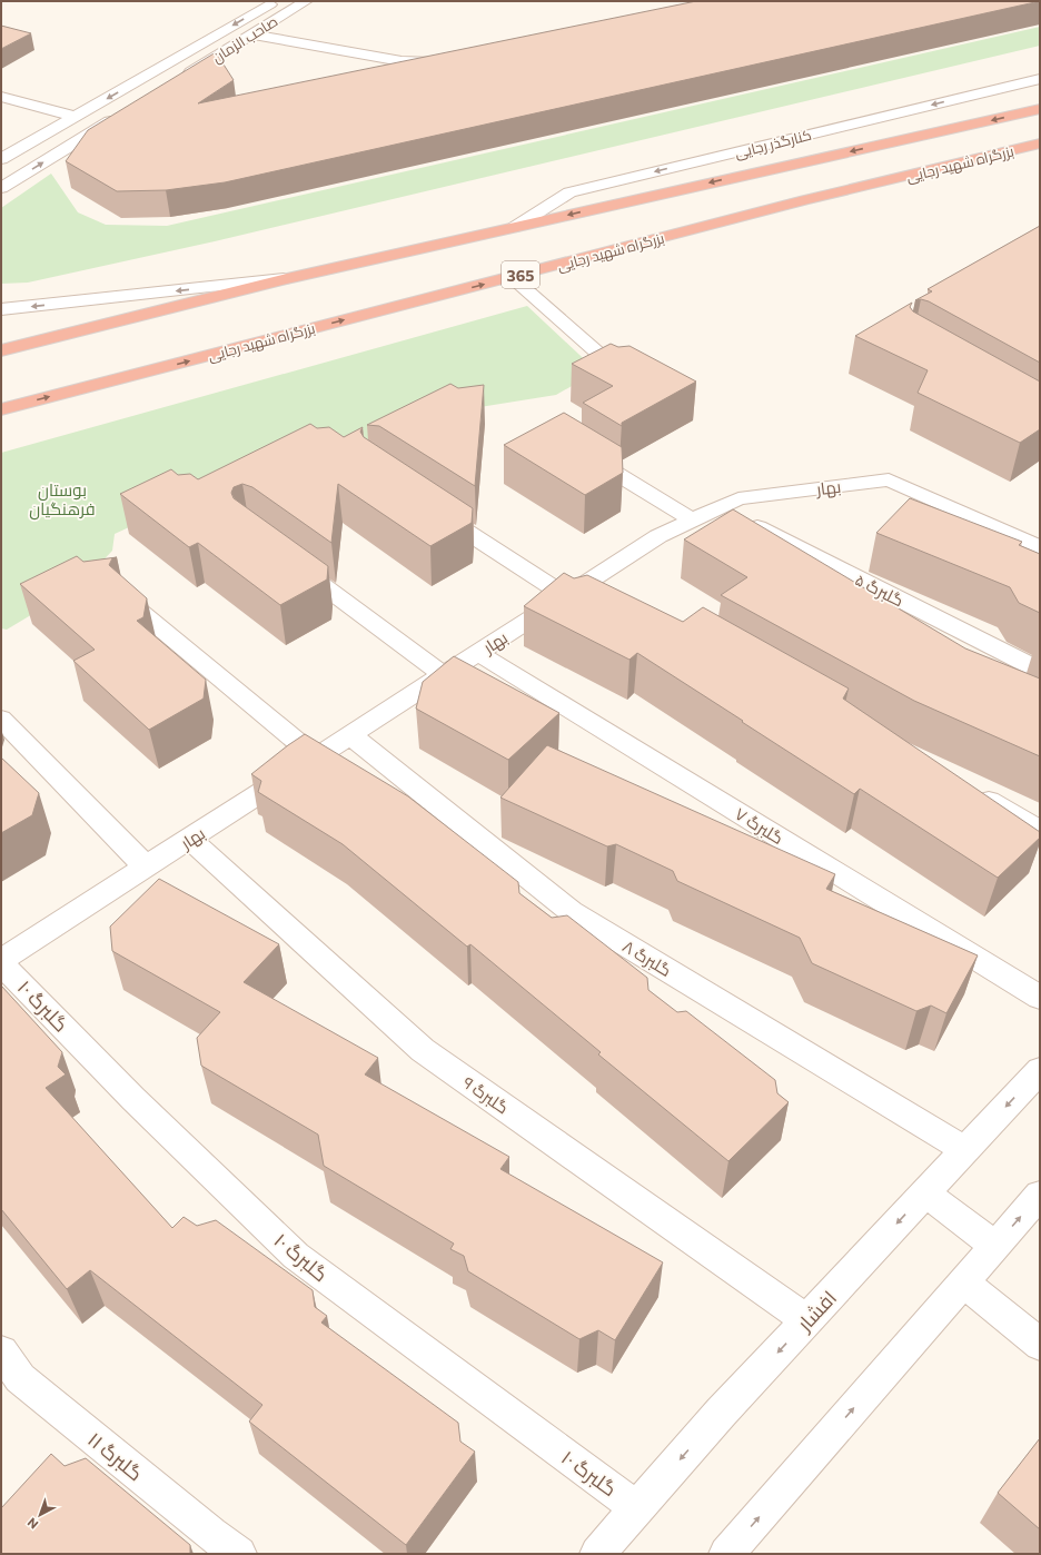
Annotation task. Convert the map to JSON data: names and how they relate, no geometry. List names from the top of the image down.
{
  "streets": {
    "highway": ["بزرگراه شهید رجایی", "365"],
    "street": [
      "صاحب الزمان",
      "کنارگذر رجایی",
      "بهار",
      "گلبرگ ۵",
      "گلبرگ ۷",
      "گلبرگ ۸",
      "گلبرگ ۱۰",
      "گلبرگ ۹",
      "افشار",
      "گلبرگ ۱۱"
    ]
  },
  "crossings": [
    ["بهار", "گلبرگ ۵"],
    ["بهار", "گلبرگ ۷"],
    ["بهار", "گلبرگ ۸"],
    ["بهار", "گلبرگ ۱۰"],
    ["بهار", "گلبرگ ۹"],
    ["گلبرگ ۸", "افشار"],
    ["گلبرگ ۱۰", "افشار"],
    ["گلبرگ ۹", "افشار"]
  ],
  "one_way": ["کنارگذر رجایی"],
  "parks": ["بوستان فرهنگیان"],
  "north": "bottom left"
}
